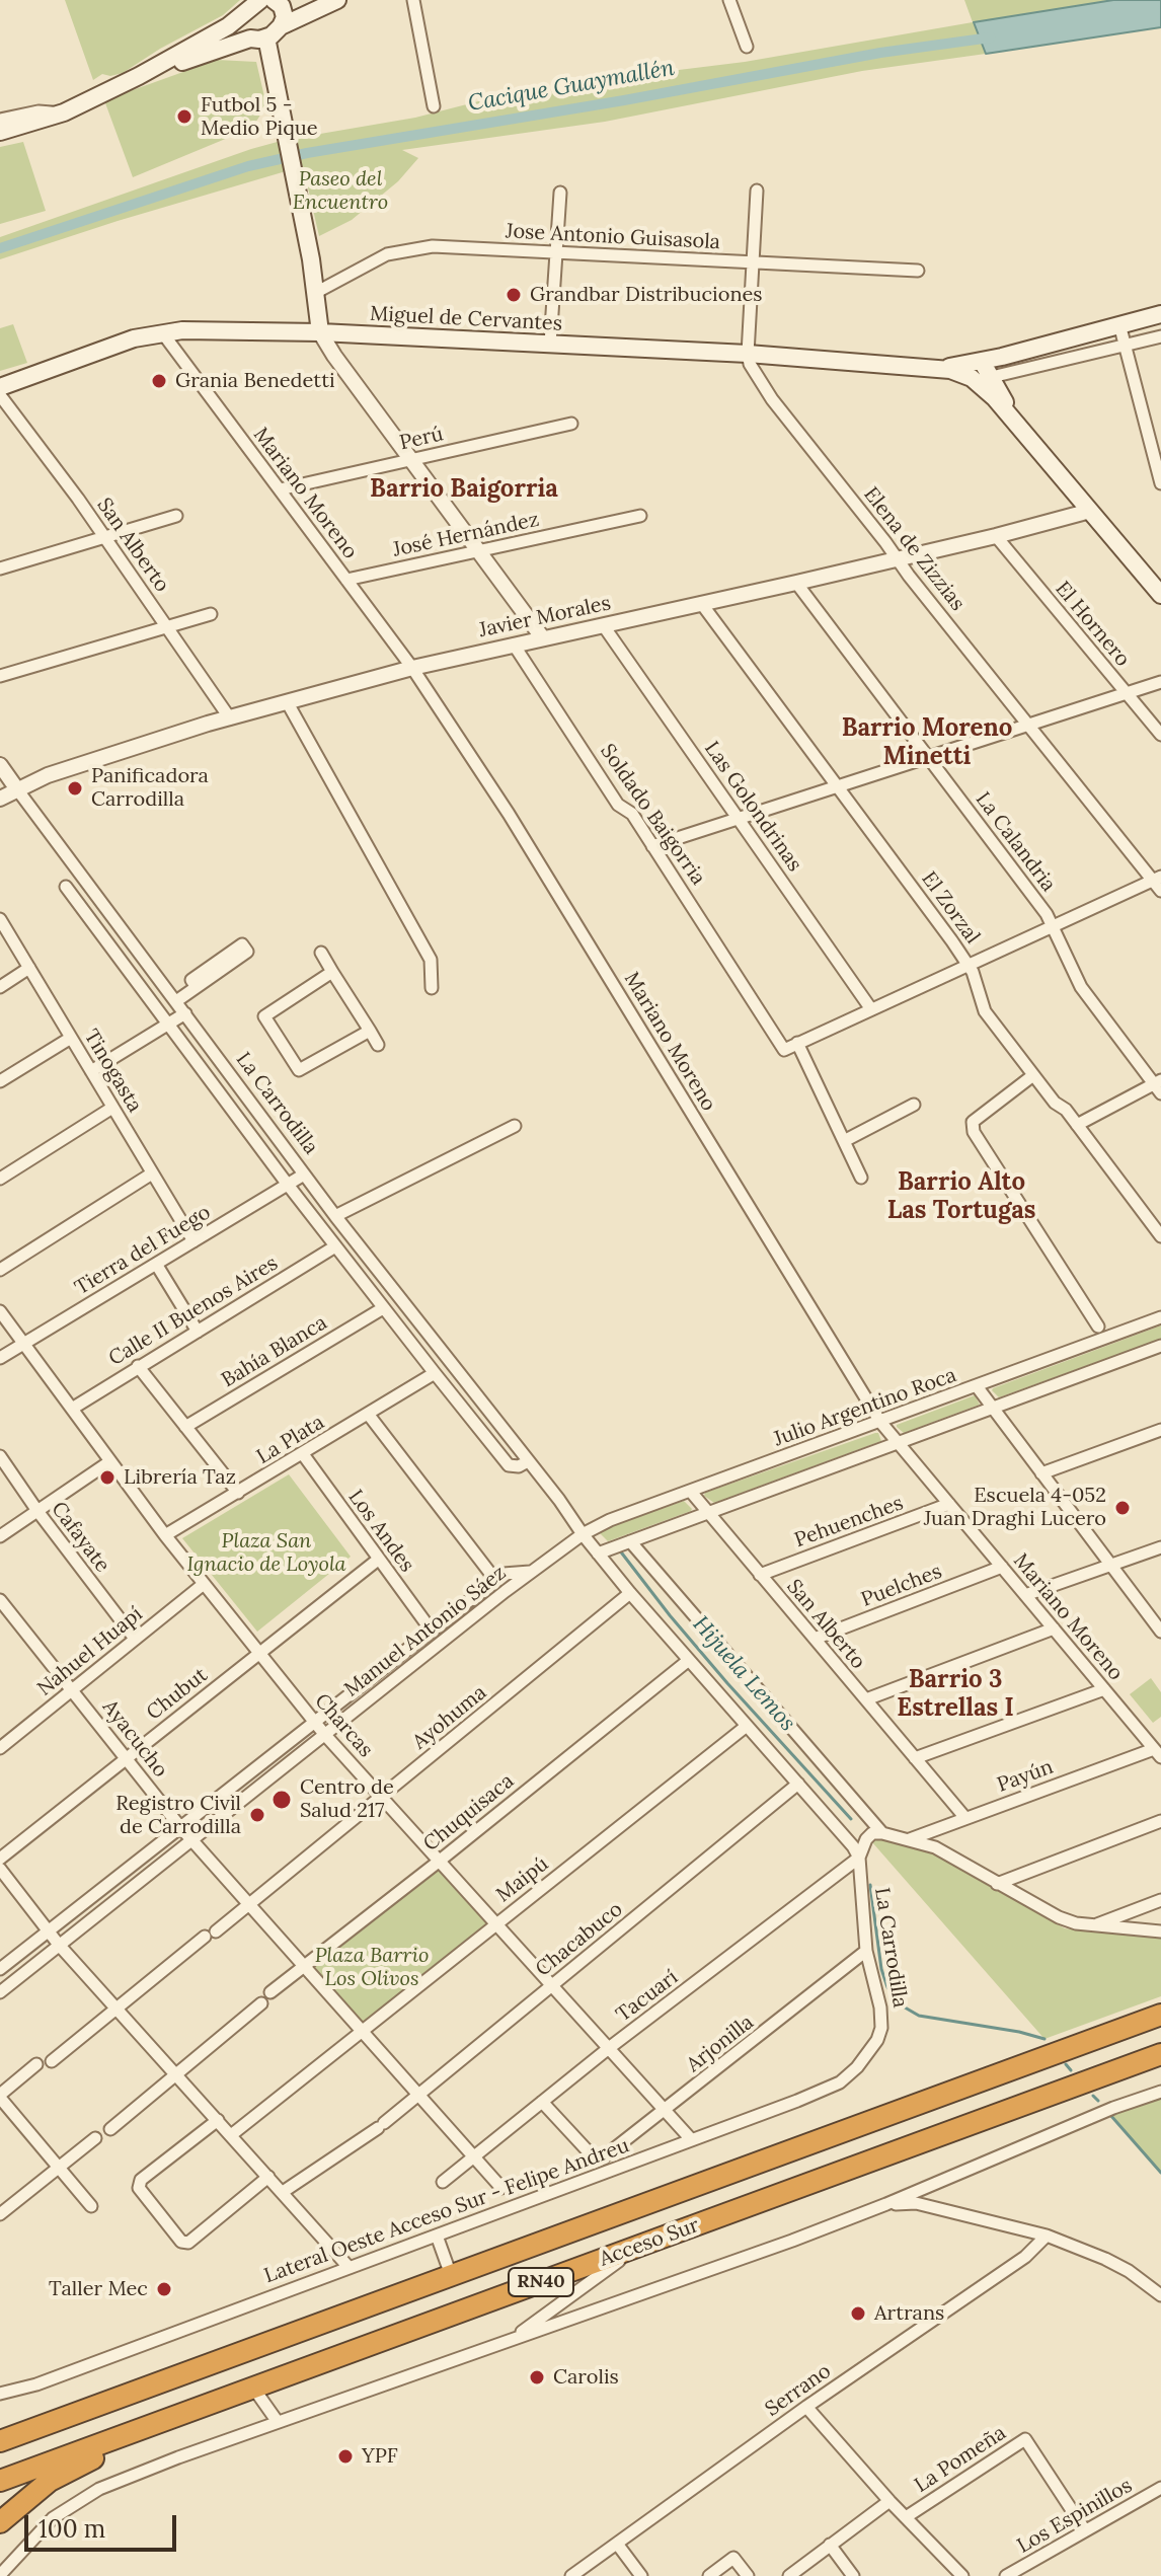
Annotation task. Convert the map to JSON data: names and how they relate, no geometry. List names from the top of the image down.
{
  "streets": {
    "highway": ["Acceso Sur", "RN40"],
    "main road": ["Miguel de Cervantes"],
    "street": [
      "Jose Antonio Guisasola",
      "Perú",
      "Mariano Moreno",
      "José Hernández",
      "San Alberto",
      "Elena de Zizzias",
      "Javier Morales",
      "El Hornero",
      "Las Golondrinas",
      "Soldado Baigorria",
      "La Calandria",
      "El Zorzal",
      "Tinogasta",
      "La Carrodilla",
      "Tierra del Fuego",
      "Calle II Buenos Aires",
      "Bahía Blanca",
      "Julio Argentino Roca",
      "La Plata",
      "Pehuenches",
      "Los Andes",
      "Cafayate",
      "Puelches",
      "Manuel Antonio Sáez",
      "Nahuel Huapí",
      "Chubut",
      "Ayohuma",
      "Charcas",
      "Ayacucho",
      "Payún",
      "Chuquisaca",
      "Maipú",
      "Chacabuco",
      "Tacuarí",
      "Arjonilla",
      "Lateral Oeste Acceso Sur - Felipe Andreu",
      "Serrano",
      "La Pomeña",
      "Los Espinillos"
    ]
  },
  "crossings": [
    ["Miguel de Cervantes", "Mariano Moreno"],
    ["Miguel de Cervantes", "Elena de Zizzias"],
    ["Perú", "Mariano Moreno"],
    ["Mariano Moreno", "José Hernández"],
    ["Mariano Moreno", "Javier Morales"],
    ["Mariano Moreno", "Julio Argentino Roca"],
    ["Mariano Moreno", "Pehuenches"],
    ["Mariano Moreno", "Puelches"],
    ["Mariano Moreno", "Payún"],
    ["San Alberto", "Javier Morales"],
    ["San Alberto", "Julio Argentino Roca"],
    ["San Alberto", "Pehuenches"],
    ["San Alberto", "Puelches"],
    ["San Alberto", "Payún"],
    ["Elena de Zizzias", "Javier Morales"],
    ["Javier Morales", "El Hornero"],
    ["Javier Morales", "Las Golondrinas"],
    ["Javier Morales", "Soldado Baigorria"],
    ["Javier Morales", "La Calandria"],
    ["Javier Morales", "El Zorzal"],
    ["Javier Morales", "La Carrodilla"],
    ["Tinogasta", "Tierra del Fuego"],
    ["La Carrodilla", "Tierra del Fuego"],
    ["La Carrodilla", "Calle II Buenos Aires"],
    ["La Carrodilla", "Bahía Blanca"],
    ["La Carrodilla", "Julio Argentino Roca"],
    ["La Carrodilla", "La Plata"],
    ["La Carrodilla", "Manuel Antonio Sáez"],
    ["La Carrodilla", "Ayohuma"],
    ["La Carrodilla", "Chuquisaca"],
    ["La Carrodilla", "Maipú"],
    ["La Carrodilla", "Chacabuco"],
    ["La Carrodilla", "Tacuarí"],
    ["La Carrodilla", "Arjonilla"],
    ["La Carrodilla", "Lateral Oeste Acceso Sur - Felipe Andreu"],
    ["Tierra del Fuego", "Charcas"],
    ["Calle II Buenos Aires", "Charcas"],
    ["Julio Argentino Roca", "Manuel Antonio Sáez"],
    ["La Plata", "Los Andes"],
    ["La Plata", "Charcas"],
    ["Los Andes", "Manuel Antonio Sáez"],
    ["Los Andes", "Chubut"],
    ["Cafayate", "Nahuel Huapí"],
    ["Manuel Antonio Sáez", "Charcas"],
    ["Manuel Antonio Sáez", "Ayacucho"],
    ["Nahuel Huapí", "Charcas"],
    ["Nahuel Huapí", "Ayacucho"],
    ["Chubut", "Charcas"],
    ["Chubut", "Ayacucho"],
    ["Ayohuma", "Charcas"],
    ["Ayohuma", "Ayacucho"],
    ["Charcas", "Chuquisaca"],
    ["Charcas", "Maipú"],
    ["Charcas", "Chacabuco"],
    ["Charcas", "Tacuarí"],
    ["Charcas", "Arjonilla"],
    ["Charcas", "Lateral Oeste Acceso Sur - Felipe Andreu"],
    ["Ayacucho", "Chuquisaca"],
    ["Ayacucho", "Maipú"],
    ["Ayacucho", "Chacabuco"],
    ["Ayacucho", "Tacuarí"],
    ["Tacuarí", "Arjonilla"],
    ["La Pomeña", "Los Espinillos"]
  ],
  "districts": [
    "Barrio Baigorria",
    "Barrio Moreno Minetti",
    "Barrio Alto Las Tortugas",
    "Barrio 3 Estrellas I"
  ],
  "water": ["Cacique Guaymallén", "Hijuela Lemos"],
  "parks": ["Paseo del Encuentro", "Plaza San Ignacio de Loyola", "Plaza Barrio Los Olivos"],
  "places": [
    "Futbol 5 - Medio Pique",
    "Grandbar Distribuciones",
    "Grania Benedetti",
    "Panificadora Carrodilla",
    "Librería Taz",
    "Escuela 4-052 Juan Draghi Lucero",
    "Centro de Salud 217",
    "Registro Civil de Carrodilla",
    "Taller Mec",
    "Artrans",
    "Carolis",
    "YPF"
  ],
  "scale_bar": "100 m"
}
